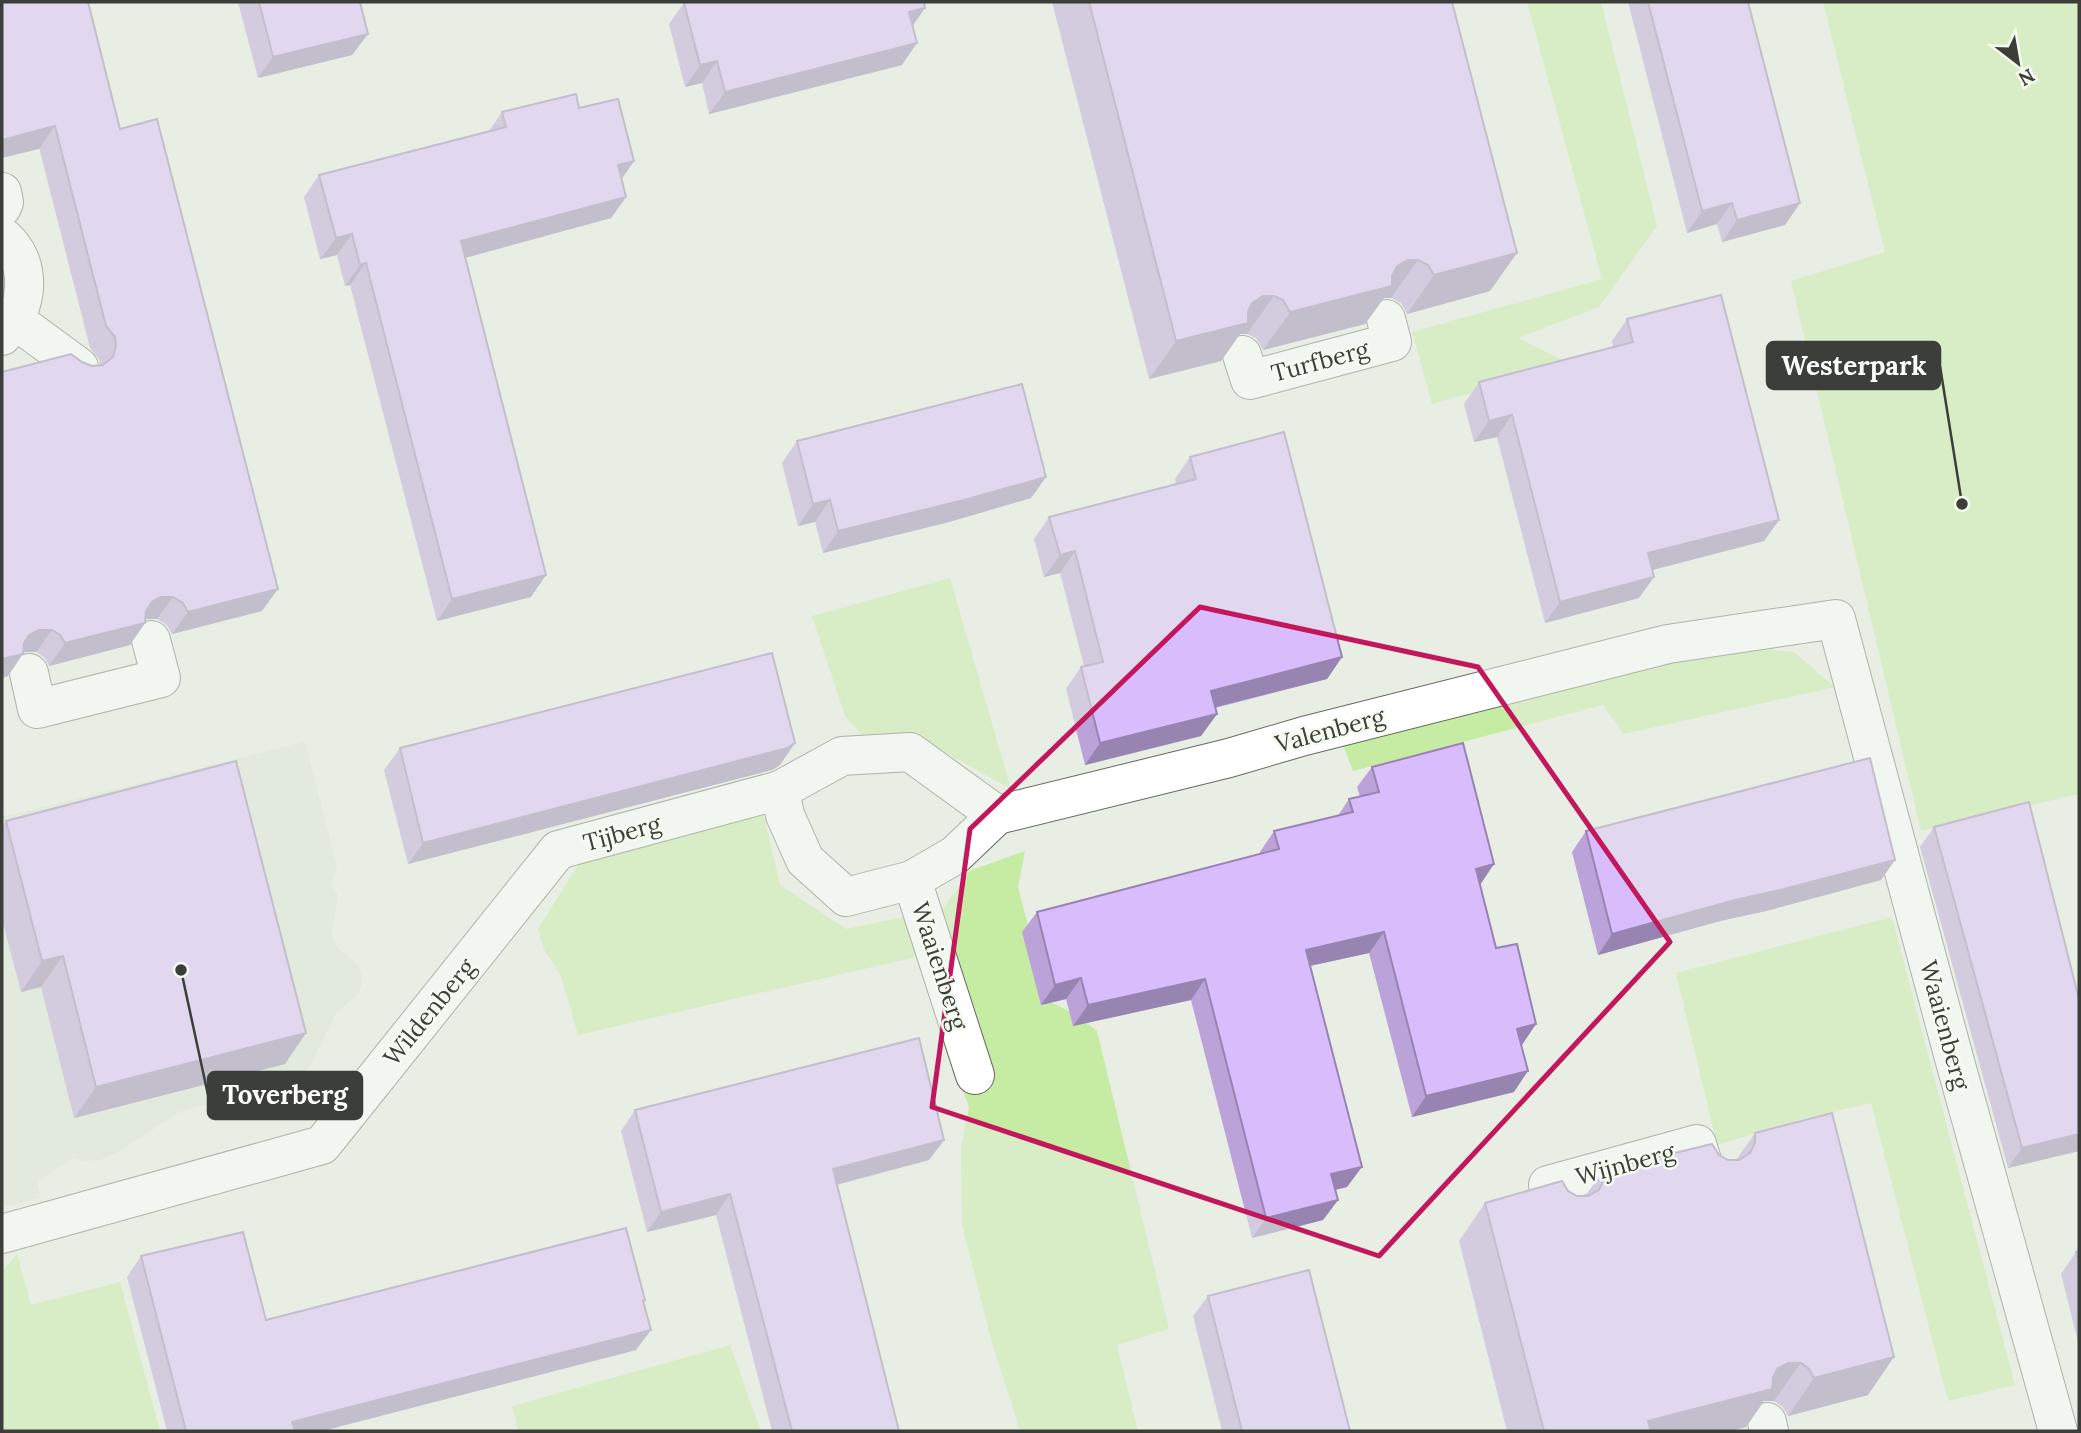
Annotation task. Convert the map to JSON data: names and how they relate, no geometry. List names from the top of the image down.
{
  "streets": {
    "street": [
      "Turfberg",
      "Valenberg",
      "Tijberg",
      "Waaienberg",
      "Wildenberg",
      "Wijnberg"
    ]
  },
  "crossings": [
    ["Valenberg", "Tijberg"],
    ["Valenberg", "Waaienberg"],
    ["Tijberg", "Waaienberg"],
    ["Tijberg", "Wildenberg"]
  ],
  "places": ["Westerpark", "Toverberg"],
  "north": "bottom right"
}
